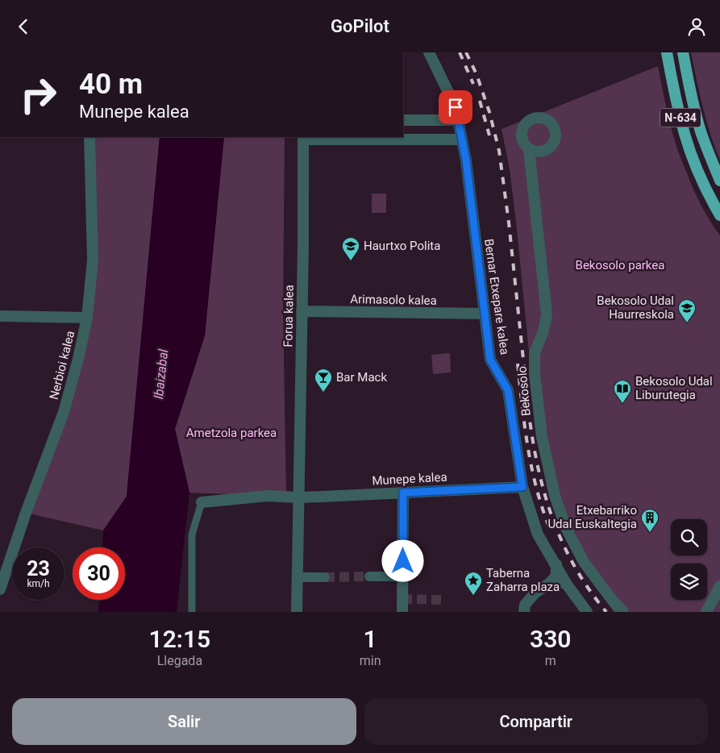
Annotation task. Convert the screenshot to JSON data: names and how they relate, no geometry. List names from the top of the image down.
{
  "streets": {
    "highway": ["N-634"],
    "street": [
      "Bernar Etxepare kalea",
      "Arimasolo kalea",
      "Forua kalea",
      "Nerbioi kalea",
      "Bekosolo",
      "Munepe kalea"
    ]
  },
  "crossings": [
    ["Bernar Etxepare kalea", "Arimasolo kalea"],
    ["Bernar Etxepare kalea", "Munepe kalea"],
    ["Arimasolo kalea", "Forua kalea"],
    ["Forua kalea", "Munepe kalea"]
  ],
  "water": ["Ibaizabal"],
  "parks": ["Bekosolo parkea", "Ametzola parkea"],
  "places": {
    "school or university": ["Haurtxo Polita", "Bekosolo Udal Haurreskola"],
    "bar": ["Bar Mack"],
    "library": ["Bekosolo Udal Liburutegia"],
    "building": ["Etxebarriko Udal Euskaltegia"],
    "place": ["Taberna Zaharra plaza"]
  },
  "page": {
    "header": "GoPilot",
    "turn": ["40 m", "Munepe kalea"],
    "speed": "23 km/h",
    "limit": "30",
    "eta": [
      "12:15",
      "Llegada",
      "1",
      "min",
      "330",
      "m"
    ],
    "buttons": ["Salir", "Compartir"]
  }
}
